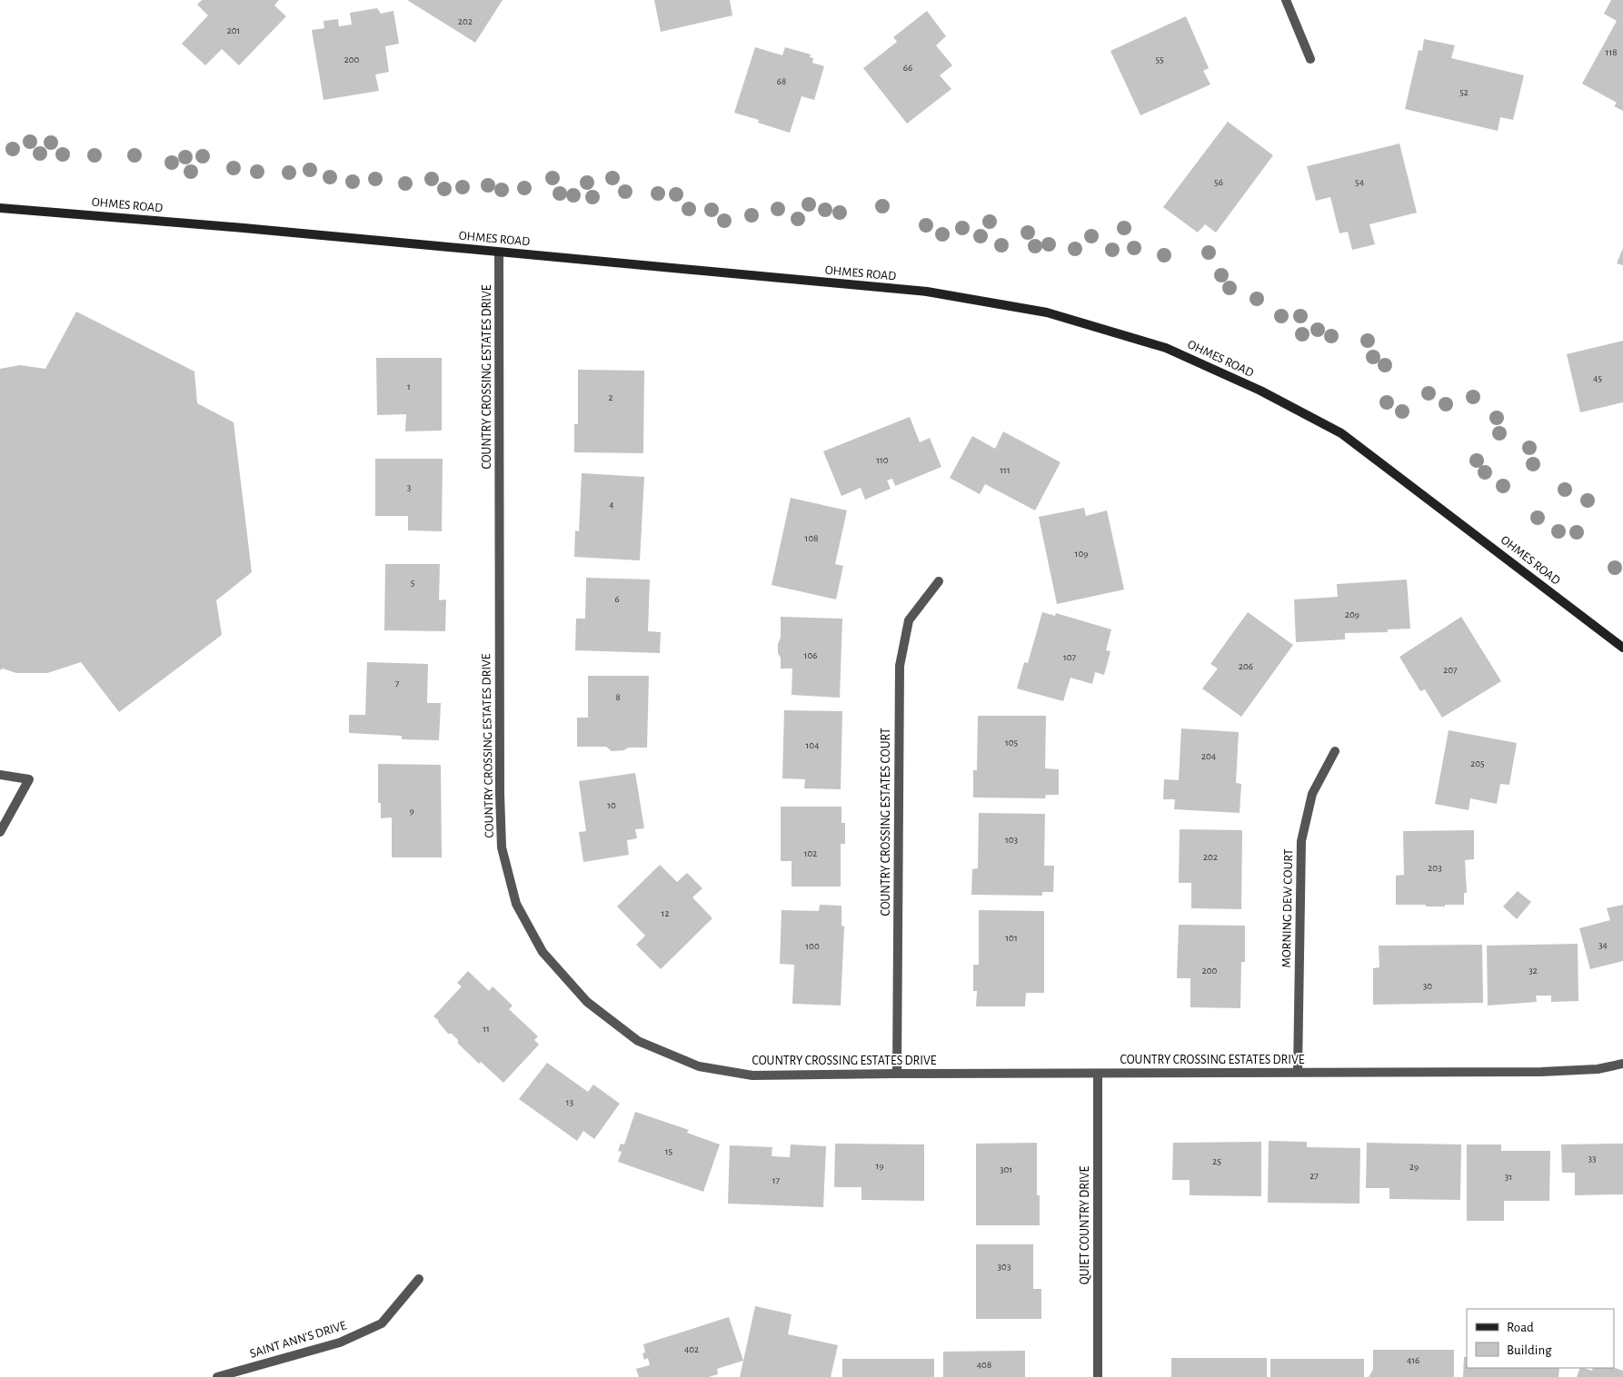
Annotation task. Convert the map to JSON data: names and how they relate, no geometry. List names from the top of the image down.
{
  "streets": {
    "main road": ["OHMES ROAD"],
    "street": [
      "COUNTRY CROSSING ESTATES DRIVE",
      "COUNTRY CROSSING ESTATES COURT",
      "MORNING DEW COURT",
      "QUIET COUNTRY DRIVE",
      "SAINT ANN'S DRIVE"
    ]
  },
  "crossings": [
    ["OHMES ROAD", "COUNTRY CROSSING ESTATES DRIVE"],
    ["COUNTRY CROSSING ESTATES DRIVE", "COUNTRY CROSSING ESTATES COURT"],
    ["COUNTRY CROSSING ESTATES DRIVE", "MORNING DEW COURT"],
    ["COUNTRY CROSSING ESTATES DRIVE", "QUIET COUNTRY DRIVE"]
  ],
  "house_numbers": [
    "202",
    "201",
    "118",
    "200",
    "55",
    "66",
    "68",
    "52",
    "56",
    "54",
    "45",
    "1",
    "2",
    "110",
    "111",
    "3",
    "4",
    "108",
    "109",
    "5",
    "6",
    "209",
    "106",
    "107",
    "206",
    "207",
    "7",
    "8",
    "105",
    "104",
    "204",
    "205",
    "10",
    "9",
    "103",
    "102",
    "202",
    "203",
    "12",
    "101",
    "34",
    "100",
    "200",
    "32",
    "30",
    "11",
    "13",
    "15",
    "33",
    "25",
    "19",
    "29",
    "301",
    "27",
    "31",
    "17",
    "303",
    "402",
    "416",
    "408"
  ],
  "legend": ["Road", "Building"]
}
